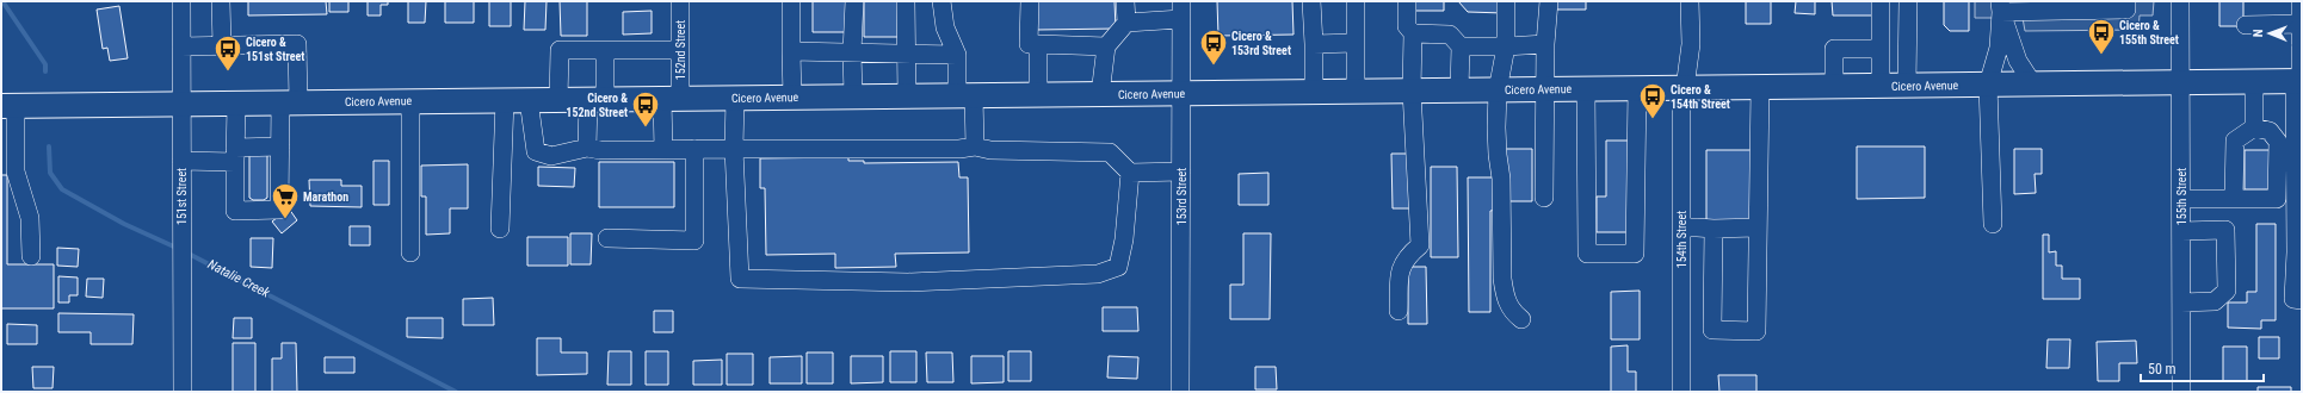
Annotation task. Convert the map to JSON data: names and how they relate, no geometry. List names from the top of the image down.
{
  "streets": {
    "main road": ["Cicero Avenue"],
    "street": [
      "152nd Street",
      "151st Street",
      "153rd Street",
      "155th Street",
      "154th Street"
    ]
  },
  "crossings": [
    ["152nd Street", "Cicero Avenue"],
    ["Cicero Avenue", "151st Street"],
    ["Cicero Avenue", "153rd Street"],
    ["Cicero Avenue", "155th Street"],
    ["Cicero Avenue", "154th Street"]
  ],
  "water": ["Natalie Creek"],
  "places": {
    "bus stop": [
      "Cicero & 155th Street",
      "Cicero & 153rd Street",
      "Cicero & 151st Street",
      "Cicero & 154th Street",
      "Cicero & 152nd Street"
    ],
    "supermarket": ["Marathon"]
  },
  "scale_bar": "50 m",
  "north": "left"
}
